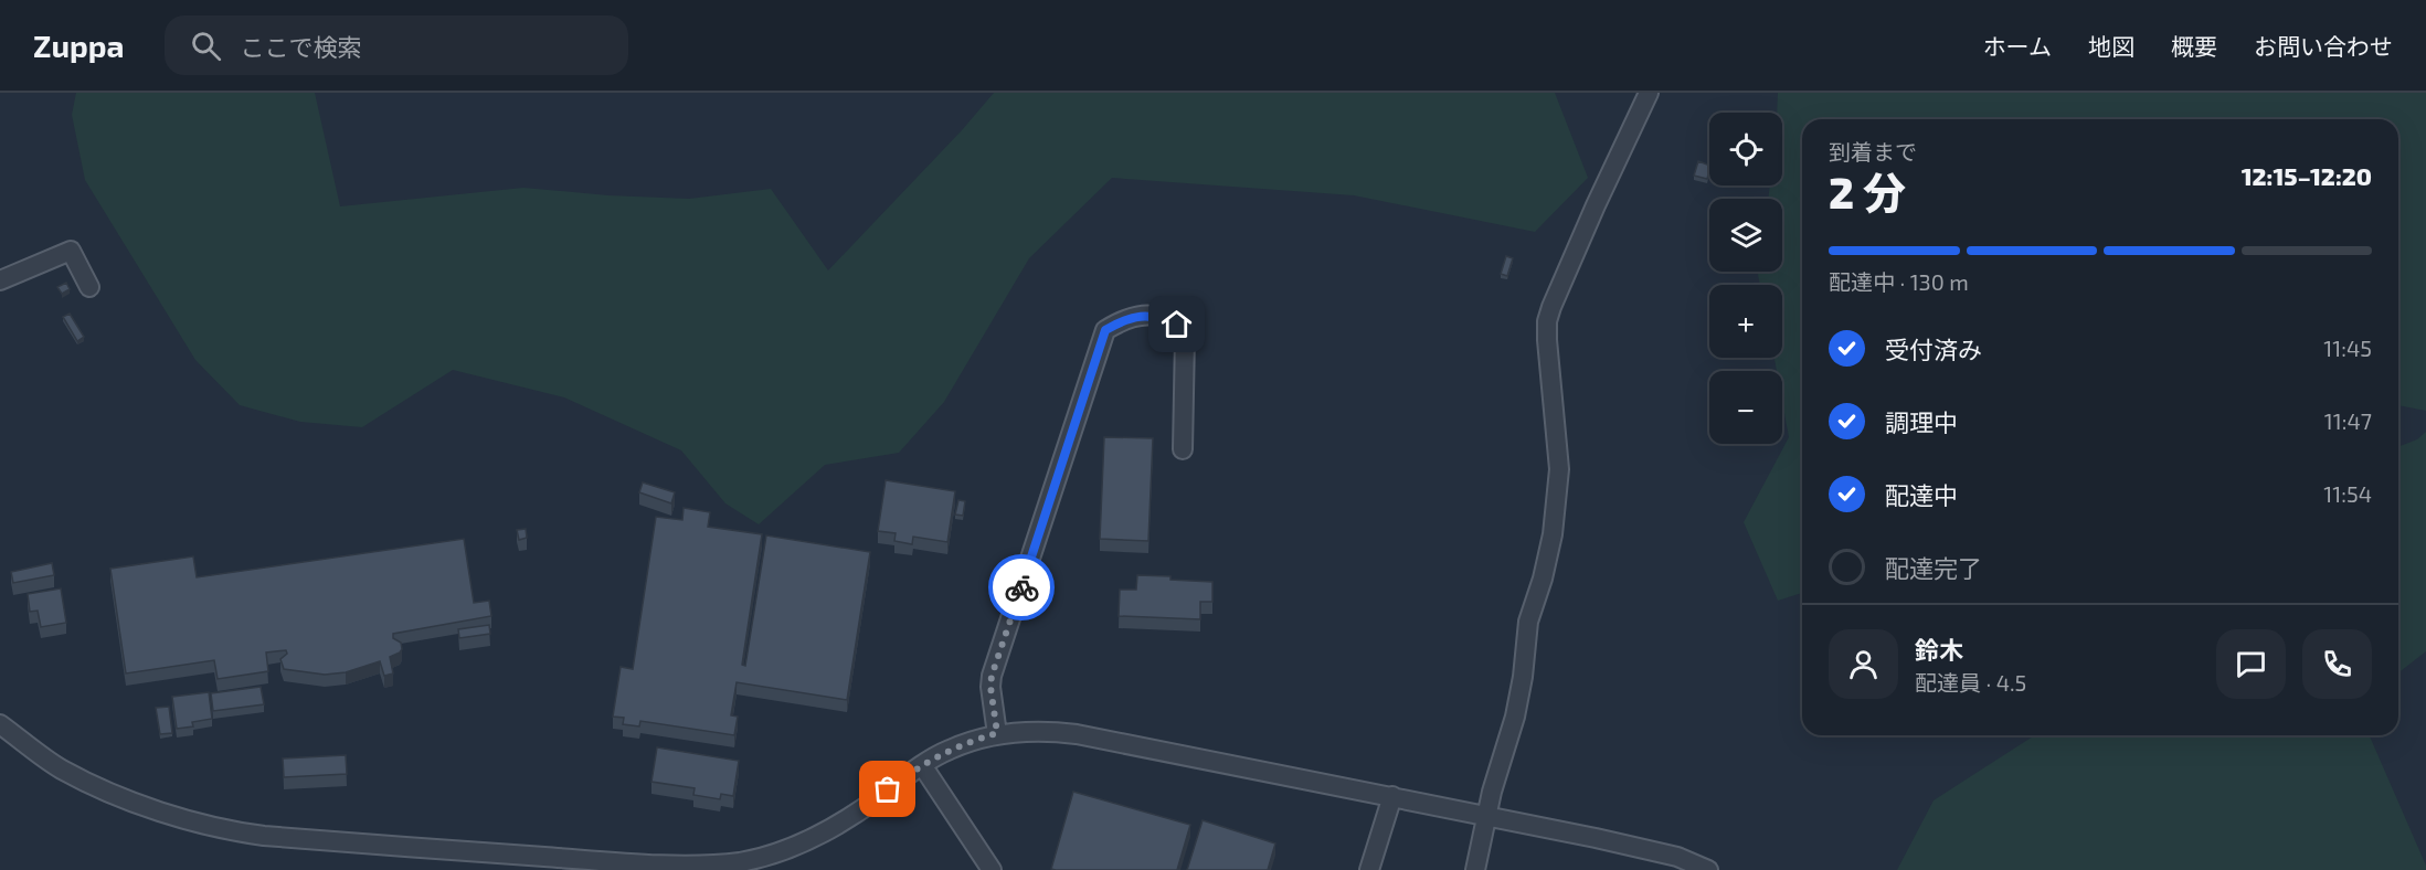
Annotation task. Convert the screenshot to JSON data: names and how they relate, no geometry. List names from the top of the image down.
{
  "page": {
    "header": "Zuppa",
    "search": "ここで検索",
    "nav": [
      "ホーム",
      "地図",
      "概要",
      "お問い合わせ"
    ],
    "map_buttons": ["+", "−"],
    "heading": ["2 分", "到着まで", "12:15–12:20"],
    "panel": ["鈴木", "配達員 · 4.5"],
    "bar": "配達中 · 130 m",
    "list": [
      ["受付済み", "11:45"],
      ["調理中", "11:47"],
      ["配達中", "11:54"],
      "配達完了"
    ]
  }
}
